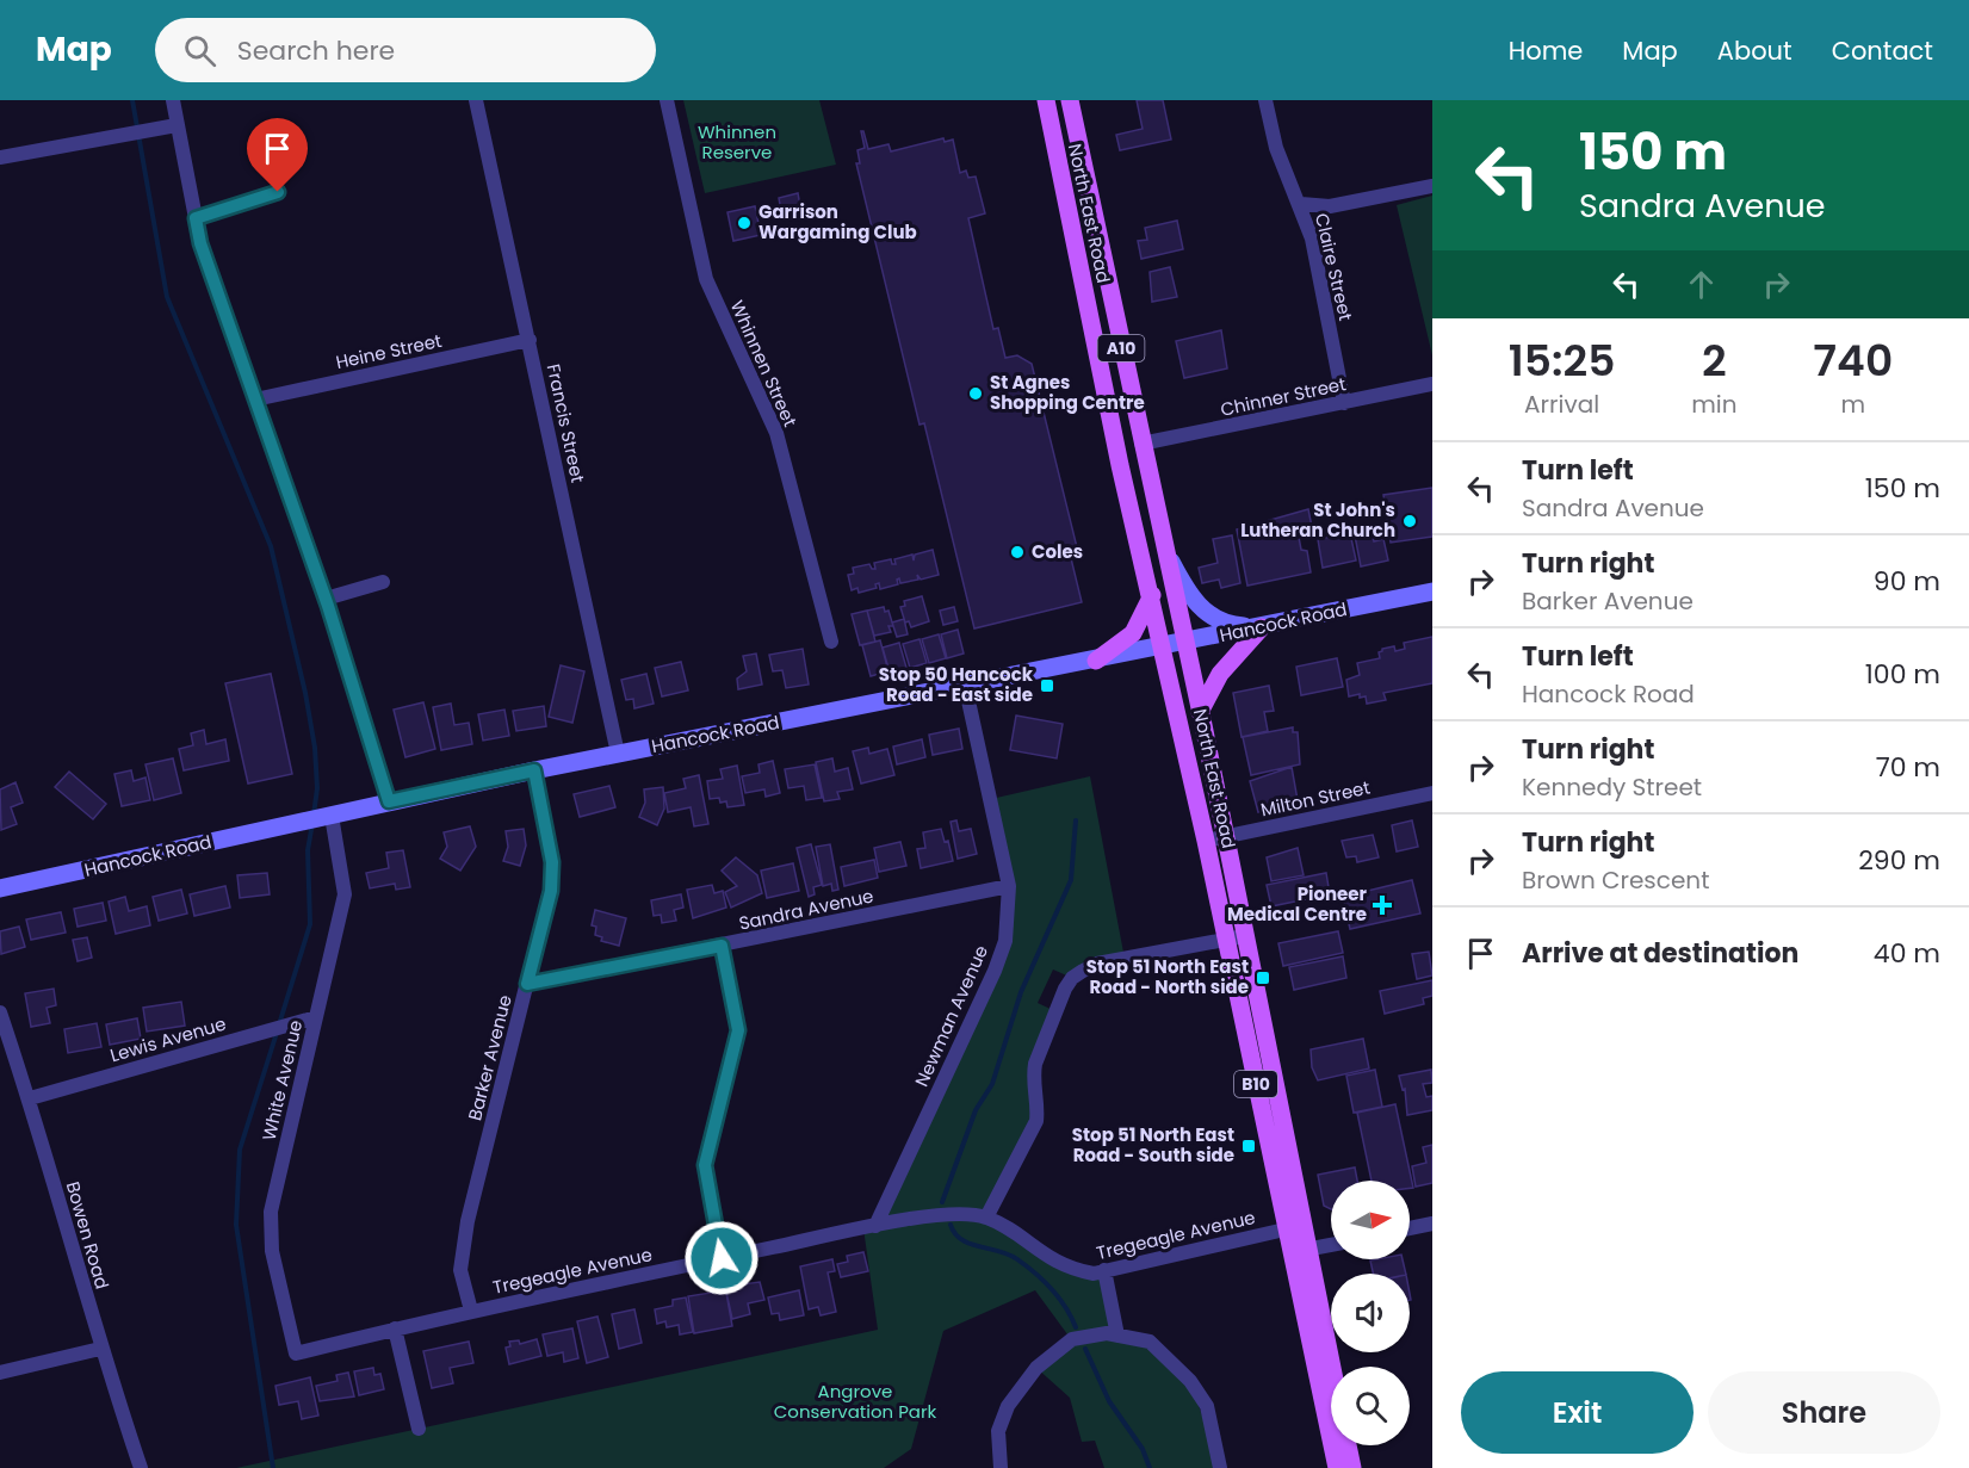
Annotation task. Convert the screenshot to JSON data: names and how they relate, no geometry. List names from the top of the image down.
{
  "streets": {
    "main road": [
      "North East Road",
      "A10",
      "Hancock Road",
      "B10"
    ],
    "street": [
      "Claire Street",
      "Heine Street",
      "Whinnen Street",
      "Chinner Street",
      "Francis Street",
      "Milton Street",
      "Sandra Avenue",
      "Newman Avenue",
      "Lewis Avenue",
      "Barker Avenue",
      "White Avenue",
      "Bowen Road",
      "Tregeagle Avenue"
    ]
  },
  "crossings": [
    ["North East Road", "Chinner Street"],
    ["North East Road", "Hancock Road"],
    ["North East Road", "Milton Street"],
    ["North East Road", "Tregeagle Avenue"],
    ["Claire Street", "Chinner Street"],
    ["Heine Street", "Francis Street"],
    ["Francis Street", "Hancock Road"],
    ["Hancock Road", "Newman Avenue"],
    ["Hancock Road", "Barker Avenue"],
    ["Hancock Road", "White Avenue"],
    ["Sandra Avenue", "Newman Avenue"],
    ["Sandra Avenue", "Barker Avenue"],
    ["Newman Avenue", "Tregeagle Avenue"],
    ["Lewis Avenue", "White Avenue"],
    ["Lewis Avenue", "Bowen Road"],
    ["Barker Avenue", "Tregeagle Avenue"],
    ["White Avenue", "Tregeagle Avenue"]
  ],
  "parks": ["Whinnen Reserve", "Angrove Conservation Park"],
  "places": {
    "other": [
      "Garrison Wargaming Club",
      "St Agnes Shopping Centre",
      "St John's Lutheran Church",
      "Coles"
    ],
    "transit": ["Stop 50 Hancock Road - East side", "Stop 51 North East Road - North side", "Stop 51 North East Road - South side"],
    "health": ["Pioneer Medical Centre"]
  },
  "north": "right",
  "page": {
    "header": "Map",
    "search": "Search here",
    "nav": [
      "Home",
      "Map",
      "About",
      "Contact"
    ],
    "turn": ["150 m", "Sandra Avenue"],
    "eta": [
      "15:25",
      "Arrival",
      "2",
      "min",
      "740",
      "m"
    ],
    "list": [
      {
        "name": "Turn left",
        "note": "Sandra Avenue",
        "value": "150 m"
      },
      {
        "name": "Turn right",
        "note": "Barker Avenue",
        "value": "90 m"
      },
      {
        "name": "Turn left",
        "note": "Hancock Road",
        "value": "100 m"
      },
      {
        "name": "Turn right",
        "note": "Kennedy Street",
        "value": "70 m"
      },
      {
        "name": "Turn right",
        "note": "Brown Crescent",
        "value": "290 m"
      },
      {
        "name": "Arrive at destination",
        "value": "40 m"
      }
    ],
    "buttons": ["Exit", "Share"]
  }
}
